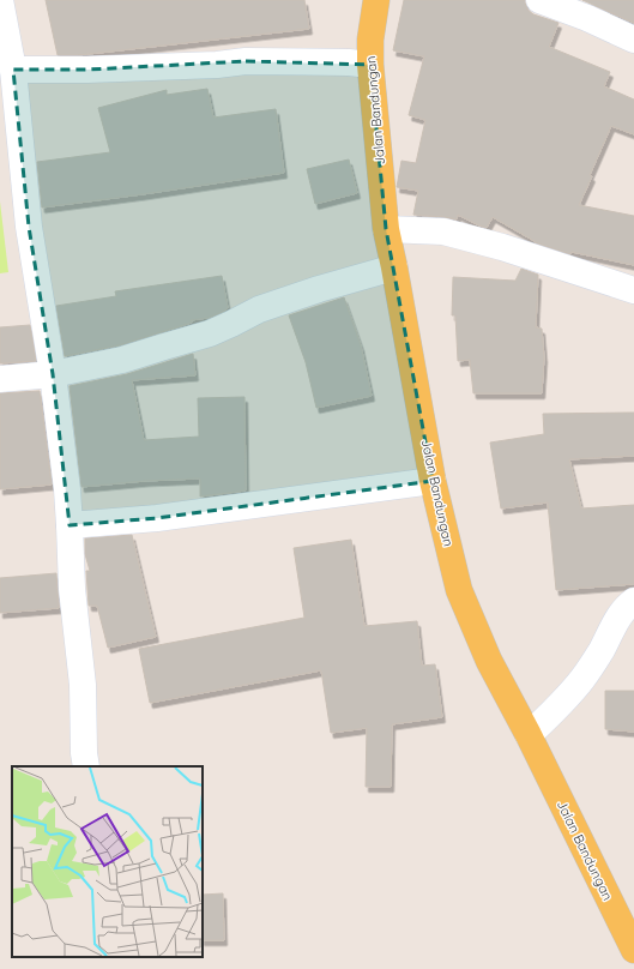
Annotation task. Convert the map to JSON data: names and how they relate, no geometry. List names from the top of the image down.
{
  "streets": {
    "main road": ["Jalan Bandungan"]
  }
}
